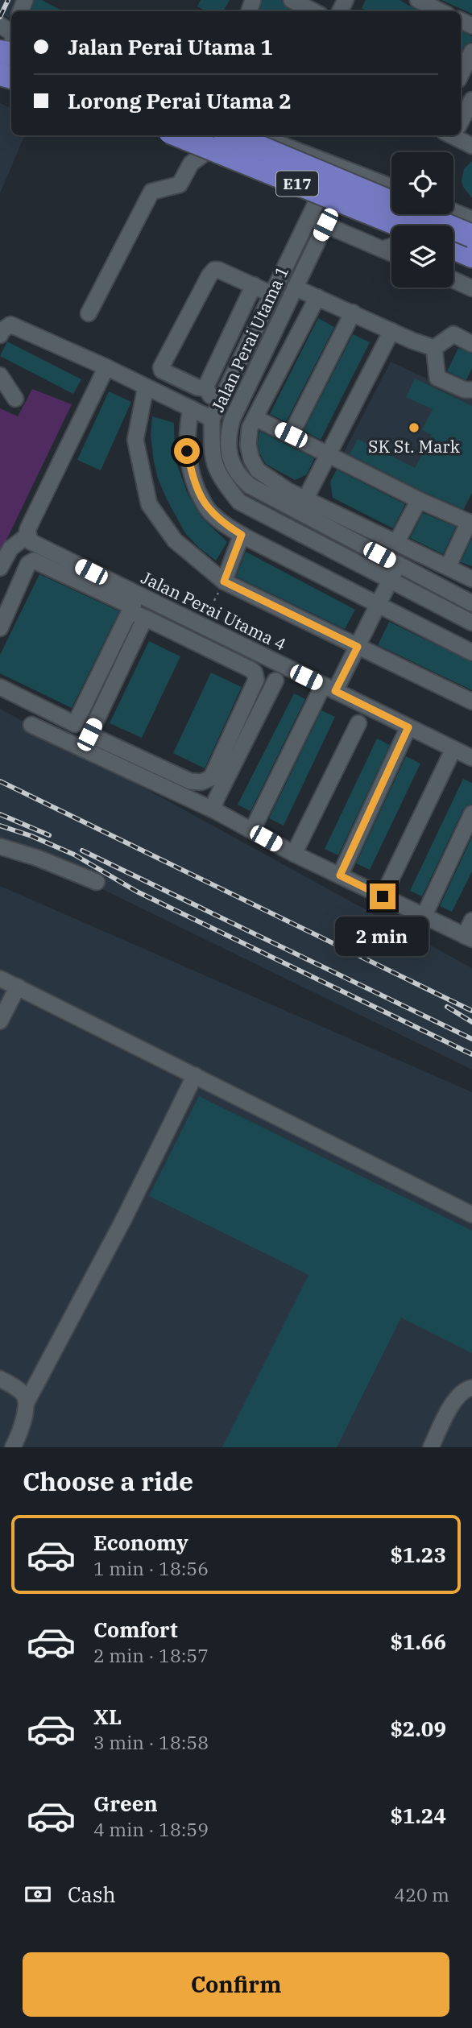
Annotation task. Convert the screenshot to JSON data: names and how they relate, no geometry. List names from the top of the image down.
{
  "streets": {
    "highway": ["E17"],
    "street": ["Jalan Perai Utama 1", "Jalan Perai Utama 4"]
  },
  "places": ["SK St. Mark"],
  "page": {
    "banner": ["Jalan Perai Utama 1", "Lorong Perai Utama 2"],
    "bubble": "2 min",
    "heading": "Choose a ride",
    "list": [
      {
        "name": "Economy",
        "note": "1 min · 18:56",
        "value": "$1.23"
      },
      {
        "name": "Comfort",
        "note": "2 min · 18:57",
        "value": "$1.66"
      },
      {
        "name": "XL",
        "note": "3 min · 18:58",
        "value": "$2.09"
      },
      {
        "name": "Green",
        "note": "4 min · 18:59",
        "value": "$1.24"
      }
    ],
    "pay": ["Cash", "420 m"],
    "buttons": "Confirm"
  }
}
